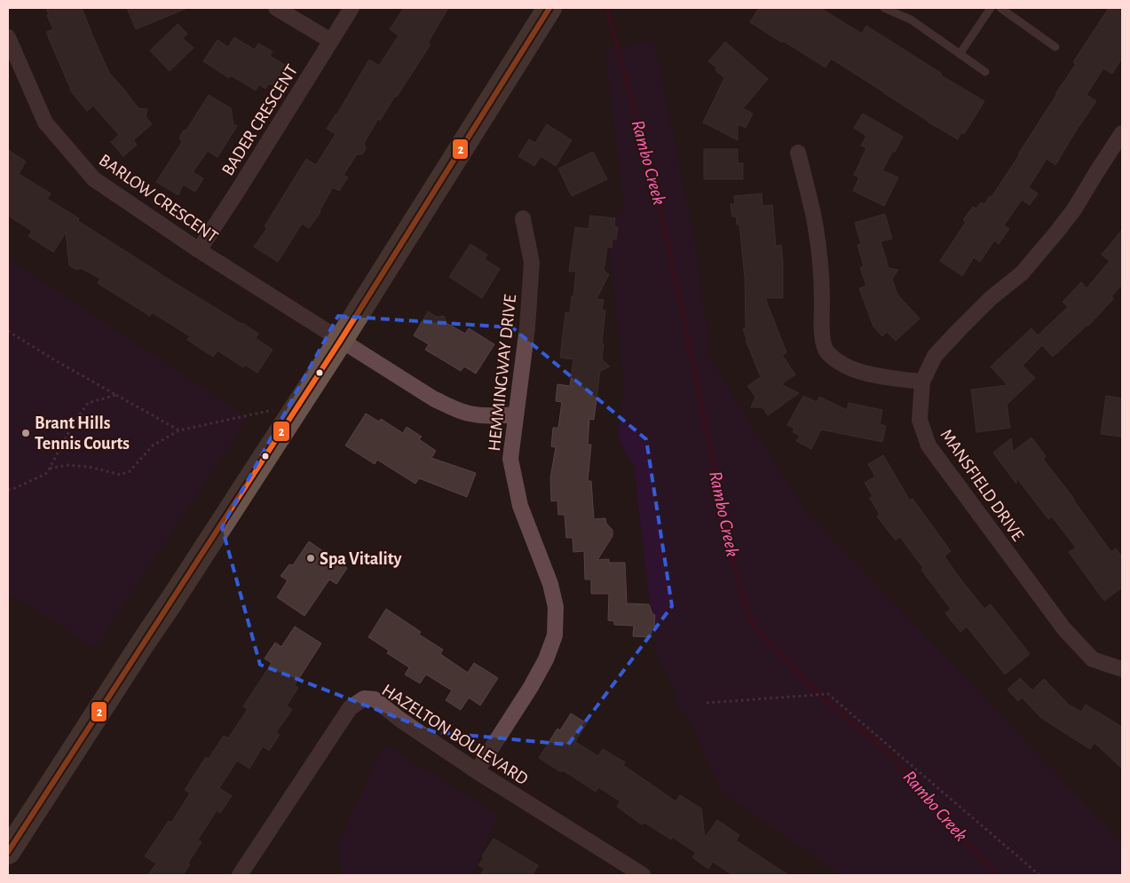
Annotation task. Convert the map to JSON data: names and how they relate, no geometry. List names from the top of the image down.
{
  "streets": {
    "street": [
      "BADER CRESCENT",
      "BARLOW CRESCENT",
      "HEMMINGWAY DRIVE",
      "MANSFIELD DRIVE",
      "HAZELTON BOULEVARD"
    ]
  },
  "crossings": [
    ["BADER CRESCENT", "BARLOW CRESCENT"],
    ["BARLOW CRESCENT", "HEMMINGWAY DRIVE"],
    ["HEMMINGWAY DRIVE", "HAZELTON BOULEVARD"]
  ],
  "water": ["Rambo Creek"],
  "places": ["Brant Hills Tennis Courts", "Spa Vitality"],
  "lines": ["transit line 2"]
}
